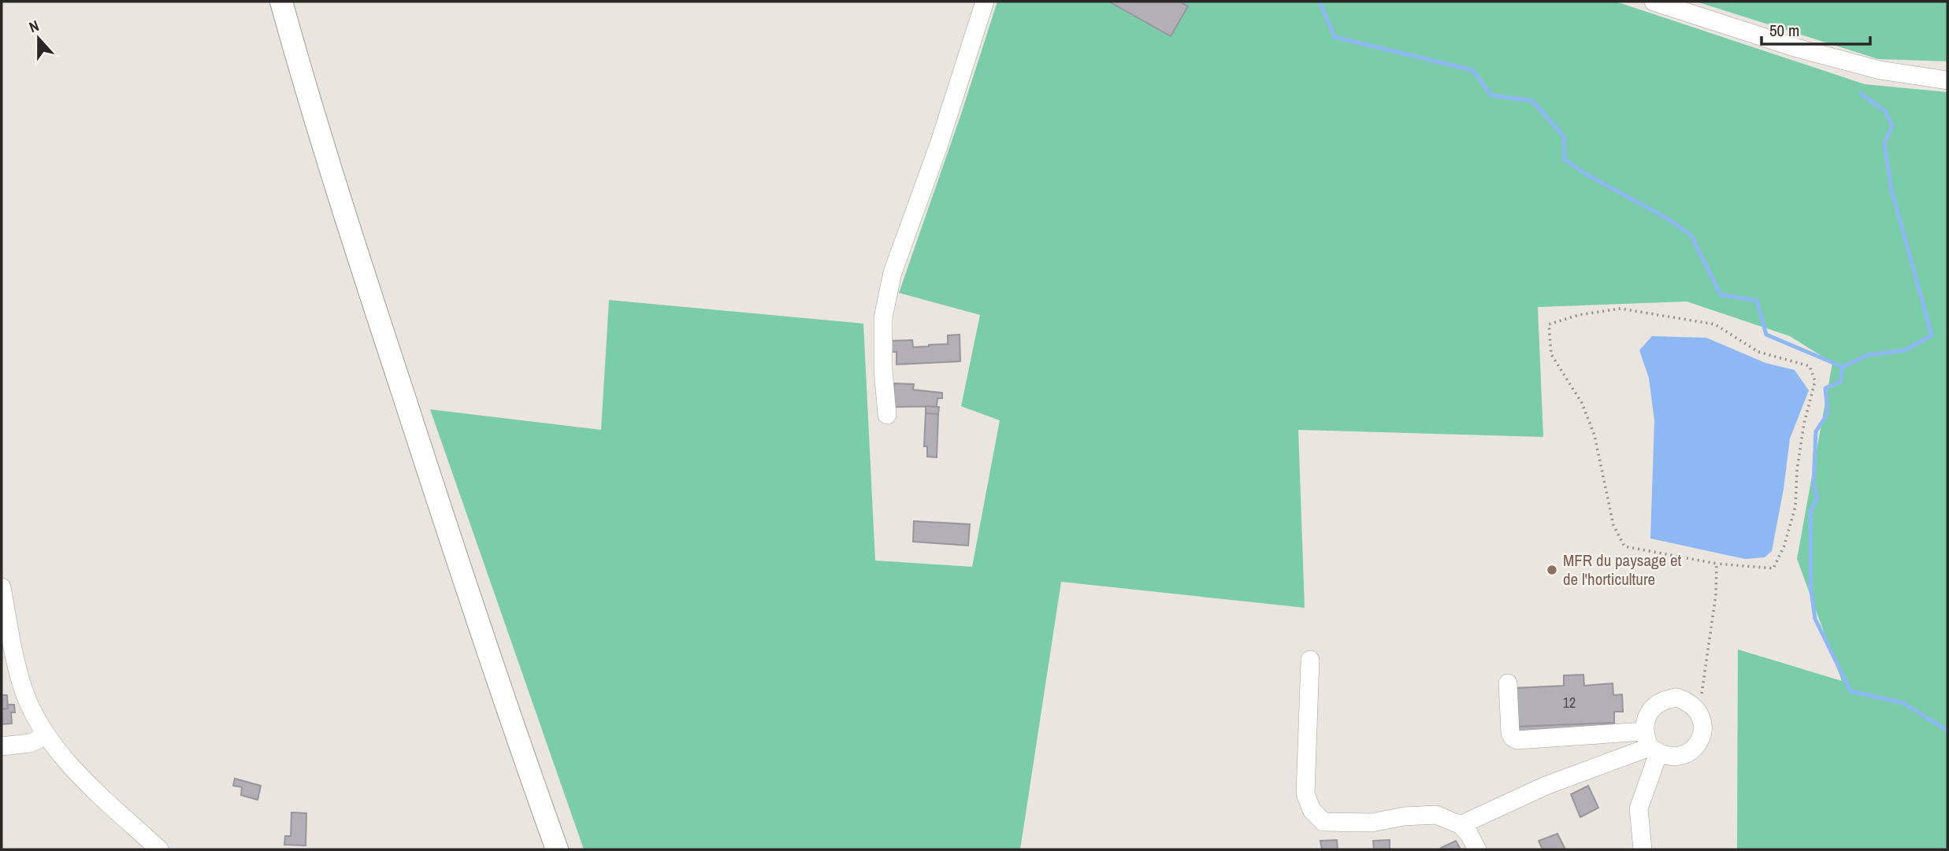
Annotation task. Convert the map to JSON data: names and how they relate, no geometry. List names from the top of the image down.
{
  "places": ["MFR du paysage et de l'horticulture"],
  "house_numbers": ["12"],
  "scale_bar": "50 m",
  "north": "top"
}
